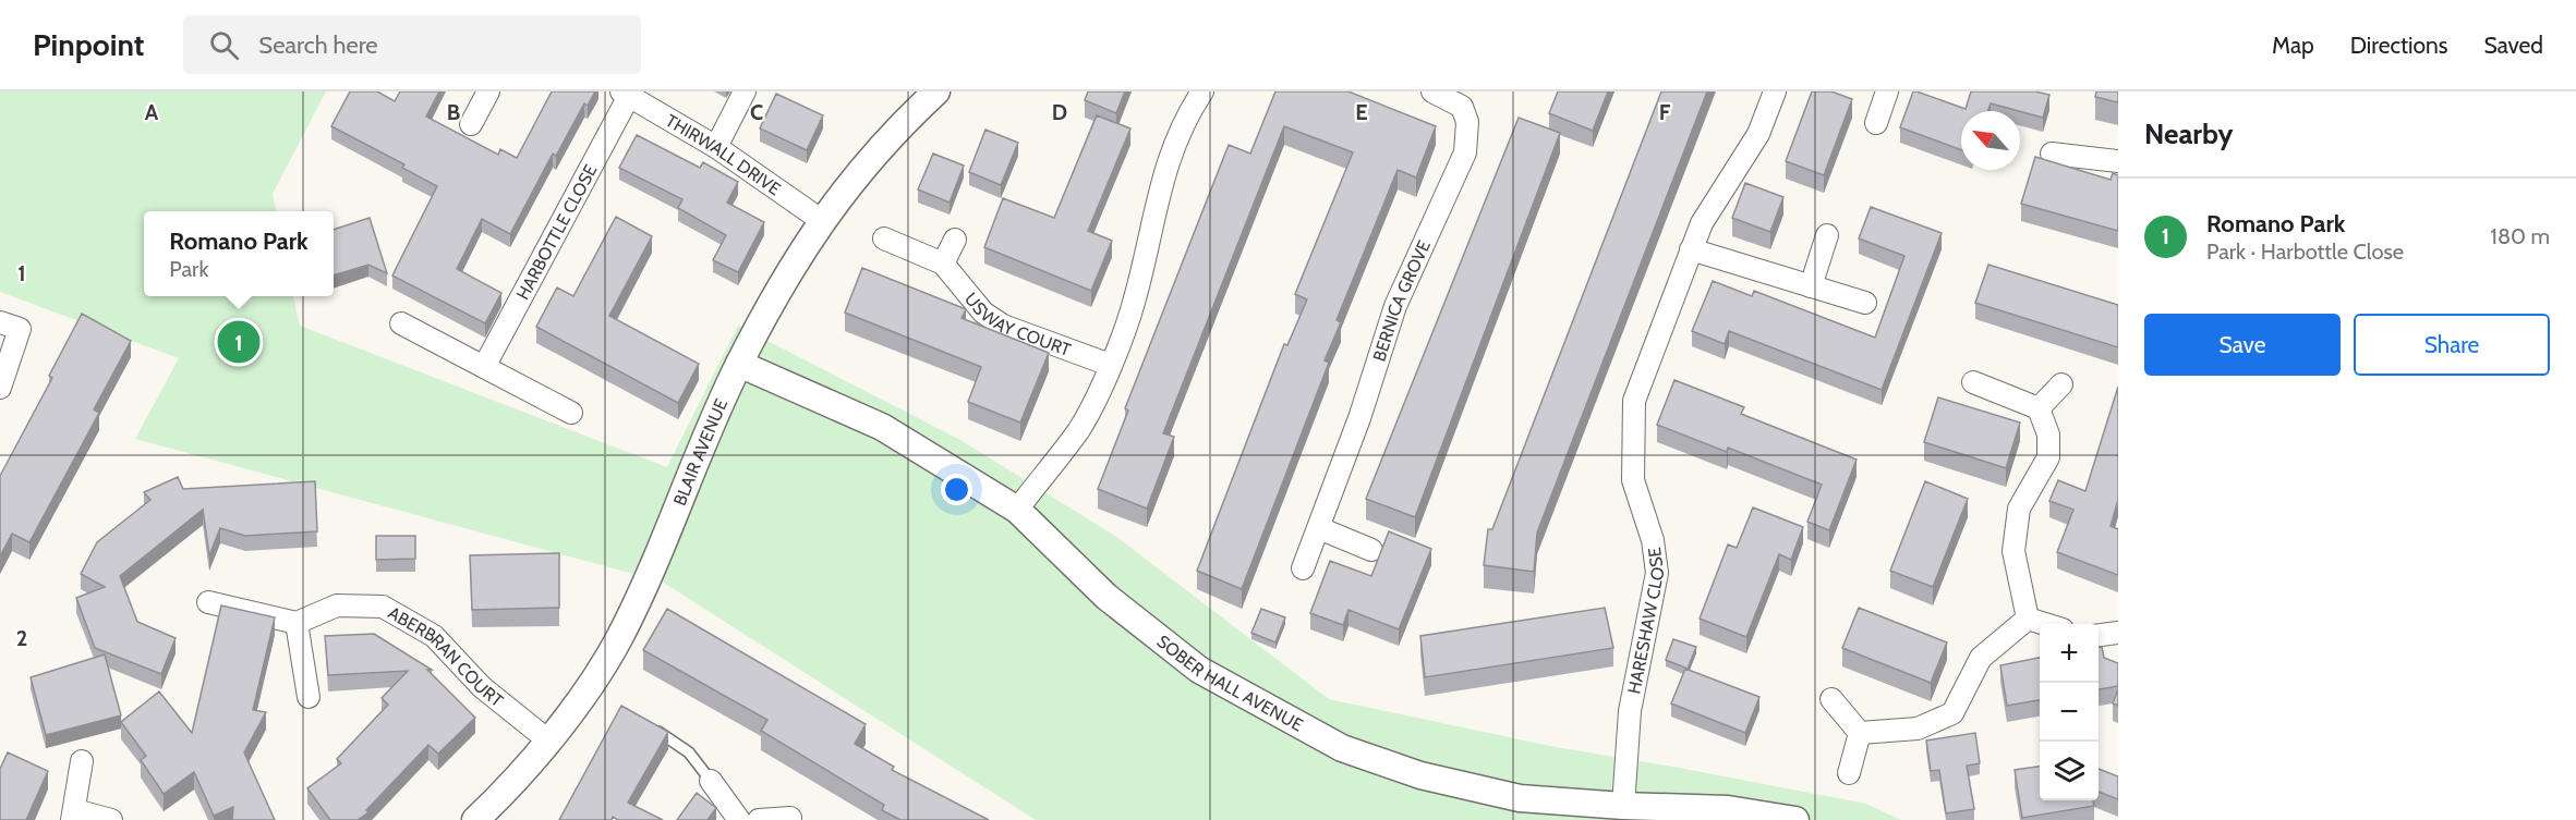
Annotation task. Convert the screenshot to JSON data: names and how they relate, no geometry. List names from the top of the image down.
{
  "streets": {
    "street": [
      "THIRWALL DRIVE",
      "HARBOTTLE CLOSE",
      "BERNICA GROVE",
      "USWAY COURT",
      "BLAIR AVENUE",
      "HARESHAW CLOSE",
      "ABERBRAN COURT",
      "SOBER HALL AVENUE"
    ]
  },
  "crossings": [
    ["THIRWALL DRIVE", "HARBOTTLE CLOSE"],
    ["THIRWALL DRIVE", "BLAIR AVENUE"],
    ["BLAIR AVENUE", "ABERBRAN COURT"],
    ["BLAIR AVENUE", "SOBER HALL AVENUE"],
    ["HARESHAW CLOSE", "SOBER HALL AVENUE"]
  ],
  "north": "top left",
  "page": {
    "header": "Pinpoint",
    "search": "Search here",
    "nav": ["Map", "Directions", "Saved"],
    "heading": "Nearby",
    "list": [
      {
        "mark": "1",
        "name": "Romano Park",
        "note": "Park · Harbottle Close",
        "value": "180 m"
      }
    ],
    "popup": ["Romano Park", "Park"],
    "buttons": ["Save", "Share"],
    "pins": "1",
    "map_buttons": ["+", "−"]
  },
  "grid": {
    "columns": [
      "A",
      "B",
      "C",
      "D",
      "E",
      "F"
    ],
    "rows": ["1", "2"]
  }
}
